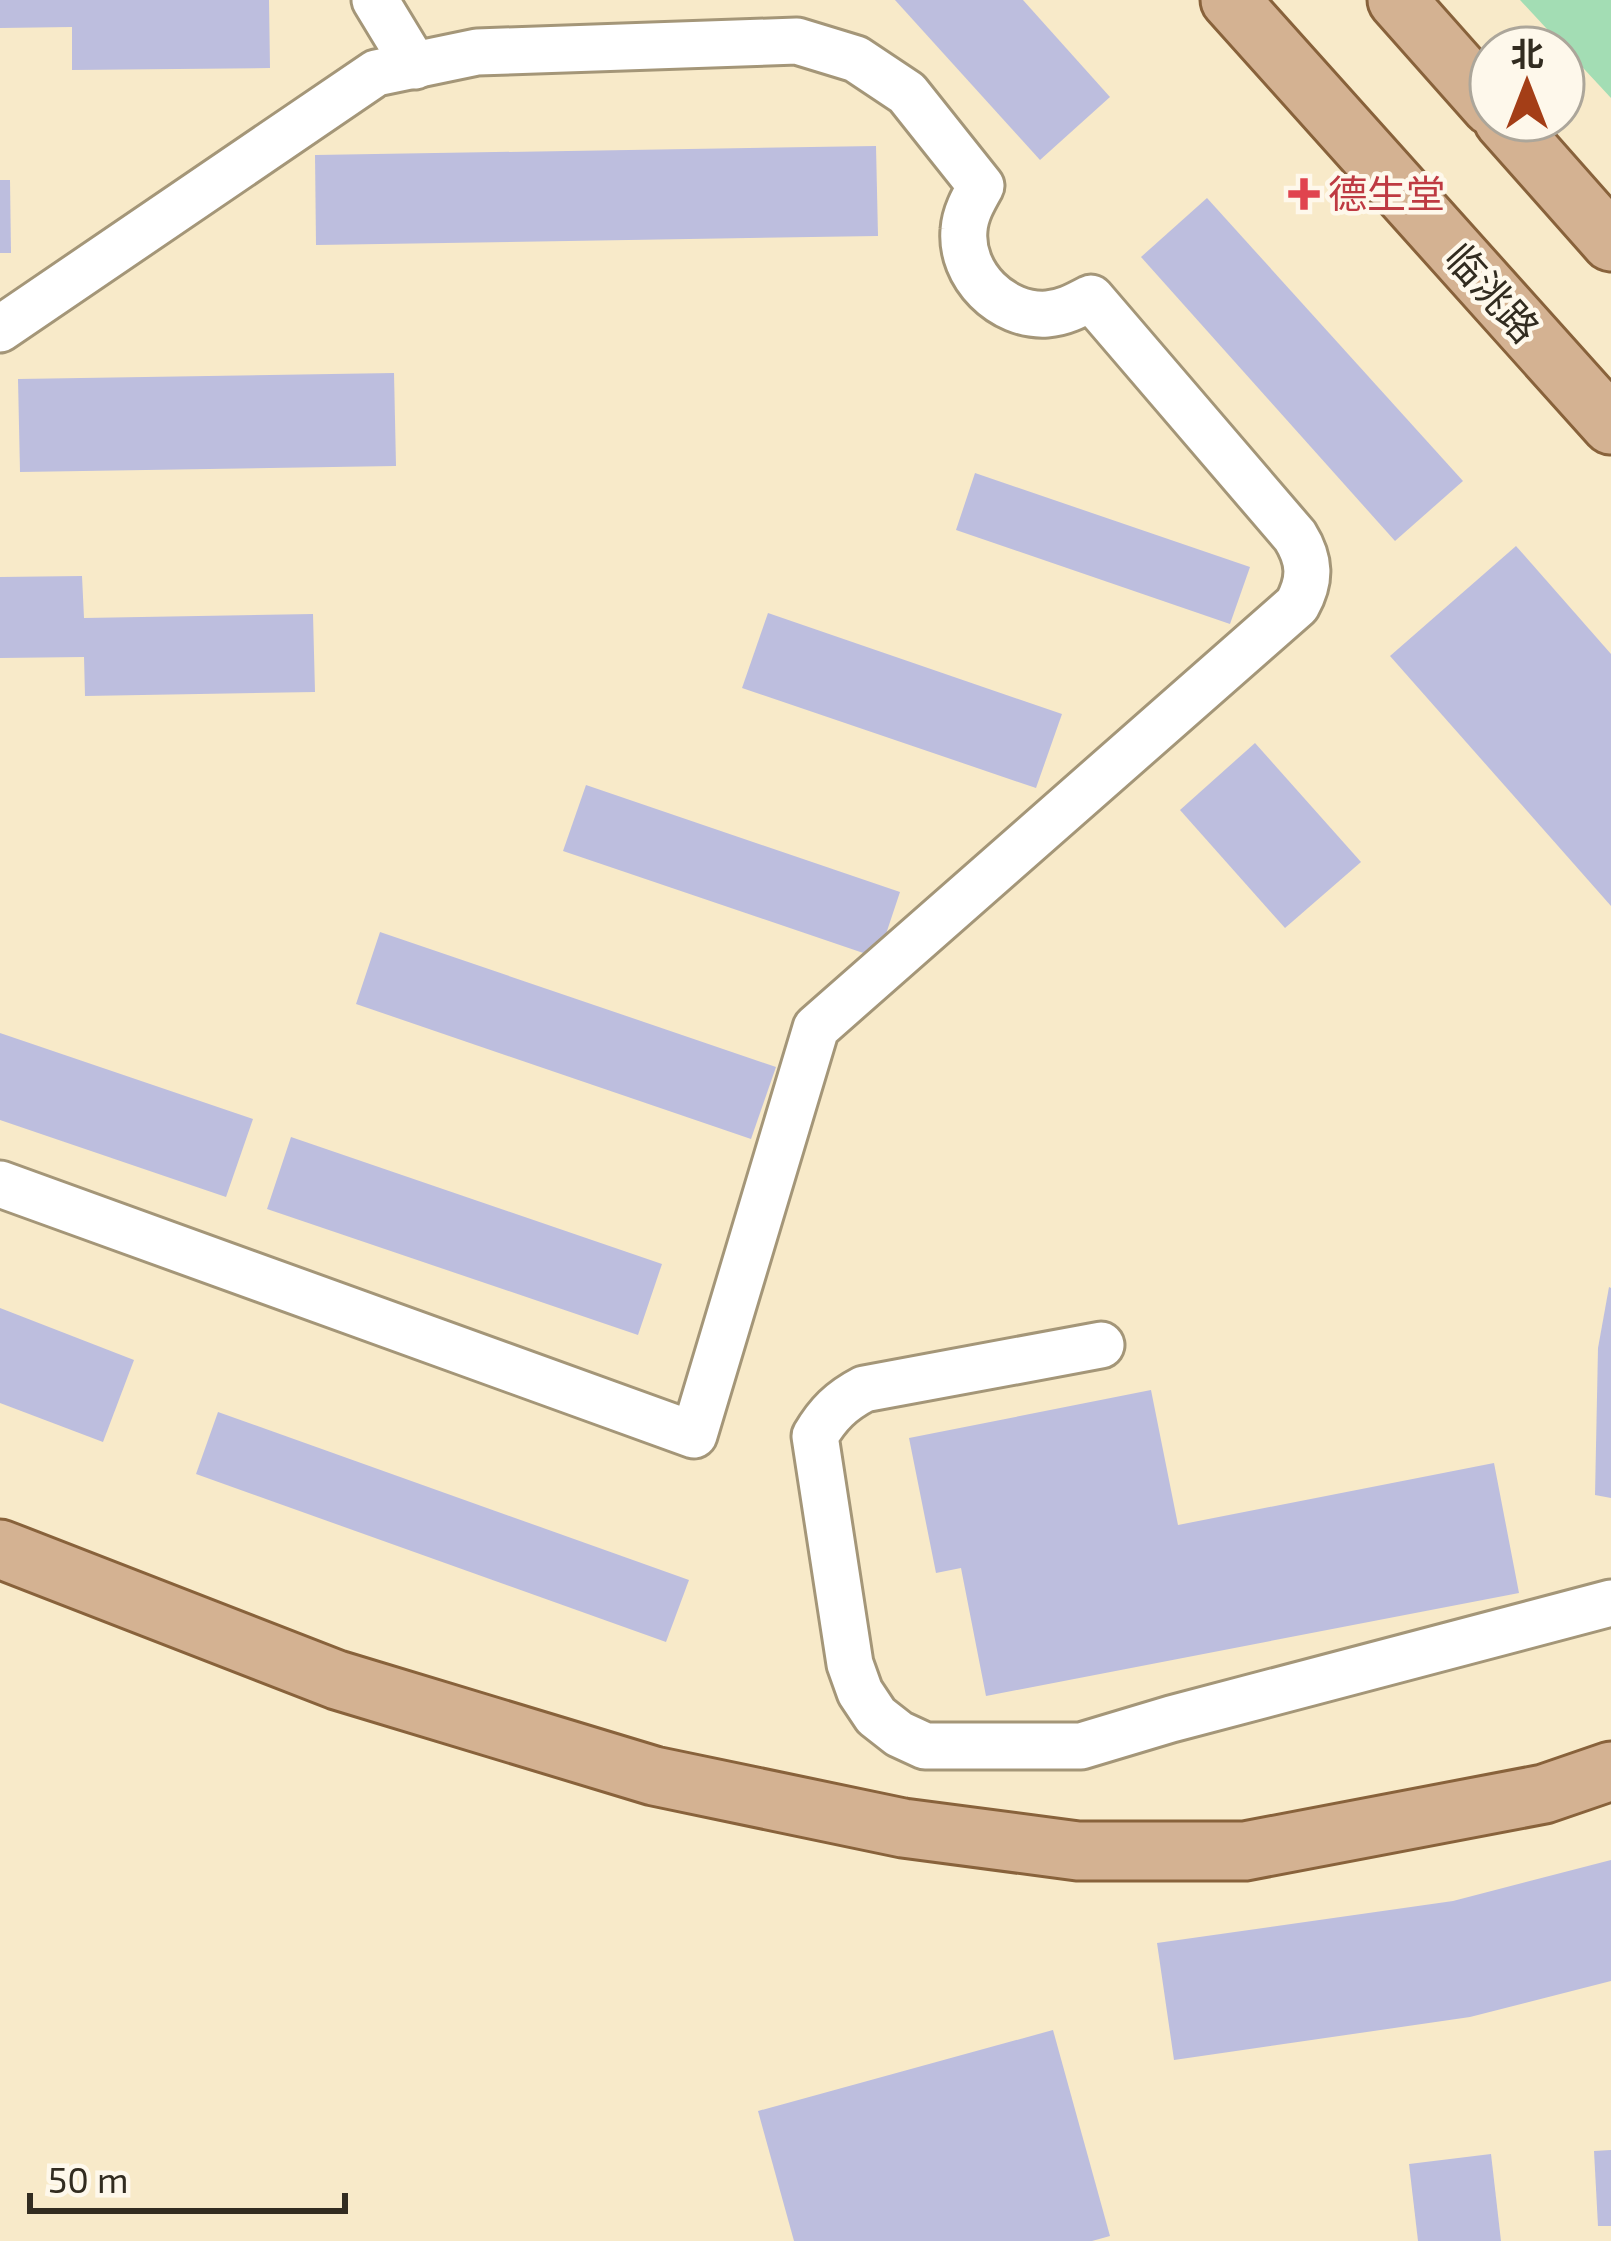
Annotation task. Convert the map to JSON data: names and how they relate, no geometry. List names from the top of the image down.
{
  "streets": {
    "main road": ["临洮路"]
  },
  "places": {
    "health": ["德生堂"]
  },
  "scale_bar": "50 m",
  "north": "top"
}
